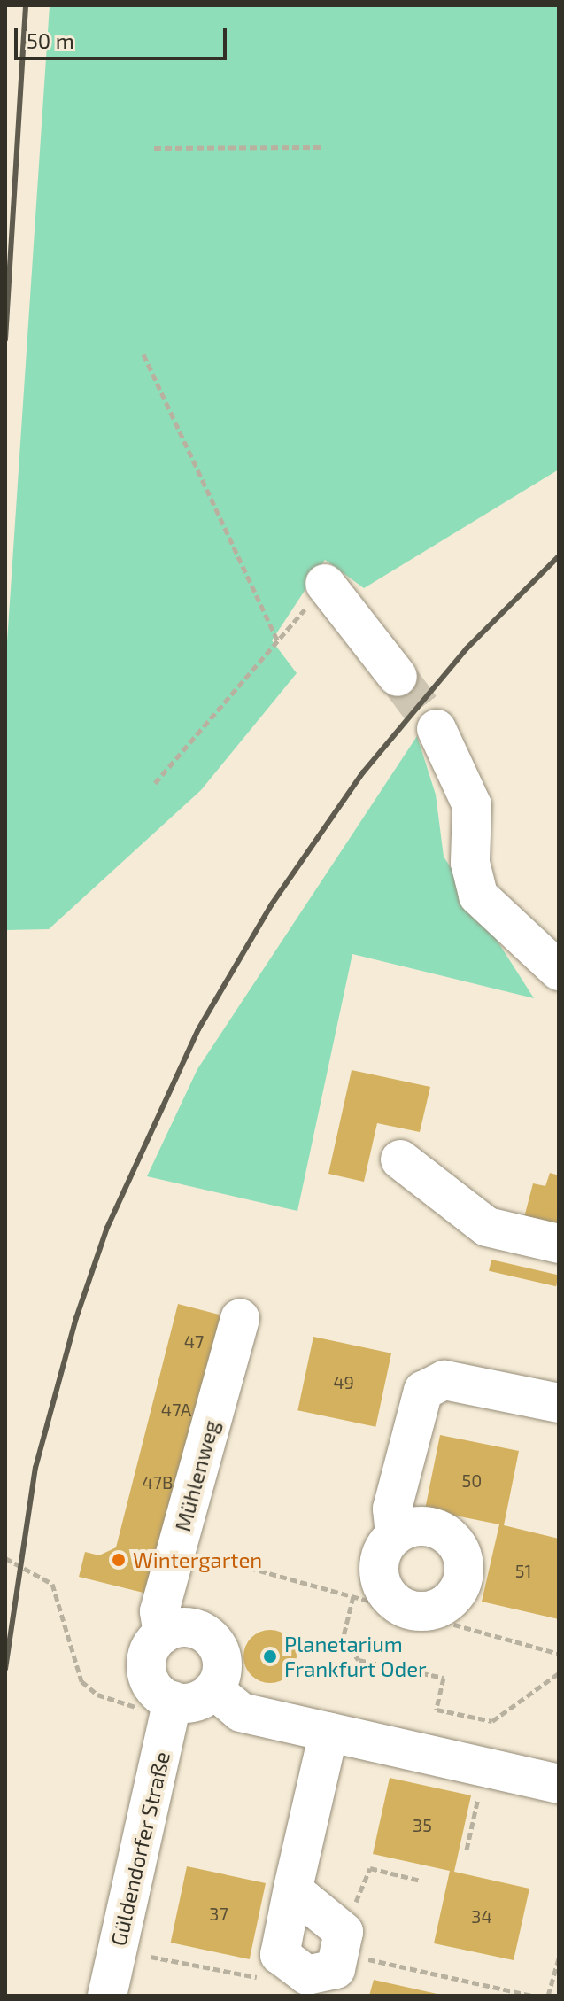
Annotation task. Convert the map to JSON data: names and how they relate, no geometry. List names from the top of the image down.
{
  "streets": {
    "street": ["Mühlenweg", "Güldendorfer Straße"]
  },
  "crossings": [
    ["Mühlenweg", "Güldendorfer Straße"]
  ],
  "places": ["Wintergarten", "Planetarium Frankfurt Oder"],
  "house_numbers": [
    "47",
    "49",
    "47A",
    "50",
    "47B",
    "51",
    "35",
    "37",
    "34"
  ],
  "scale_bar": "50 m"
}
